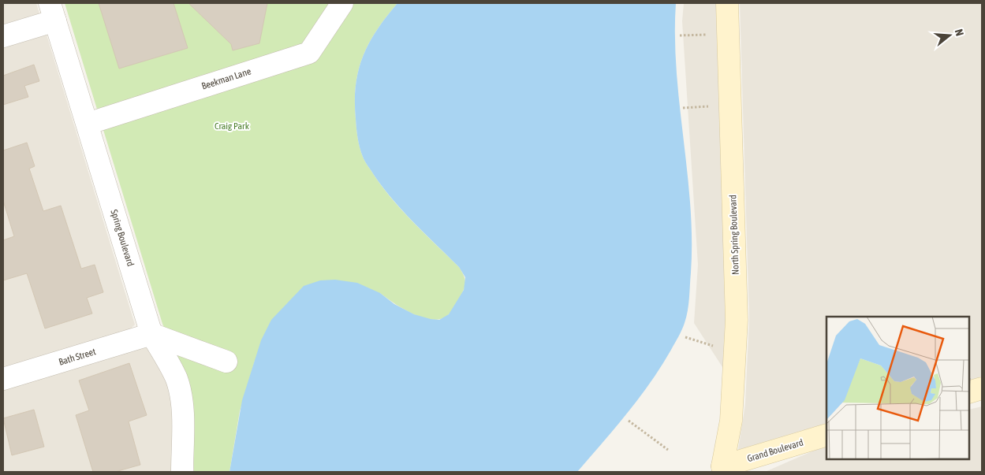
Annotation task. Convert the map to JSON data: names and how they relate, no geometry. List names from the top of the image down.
{
  "streets": {
    "street": [
      "Beekman Lane",
      "North Spring Boulevard",
      "Spring Boulevard",
      "Bath Street",
      "Grand Boulevard"
    ]
  },
  "crossings": [
    ["Beekman Lane", "Spring Boulevard"],
    ["North Spring Boulevard", "Grand Boulevard"],
    ["Spring Boulevard", "Bath Street"]
  ],
  "parks": ["Craig Park"],
  "north": "right"
}
